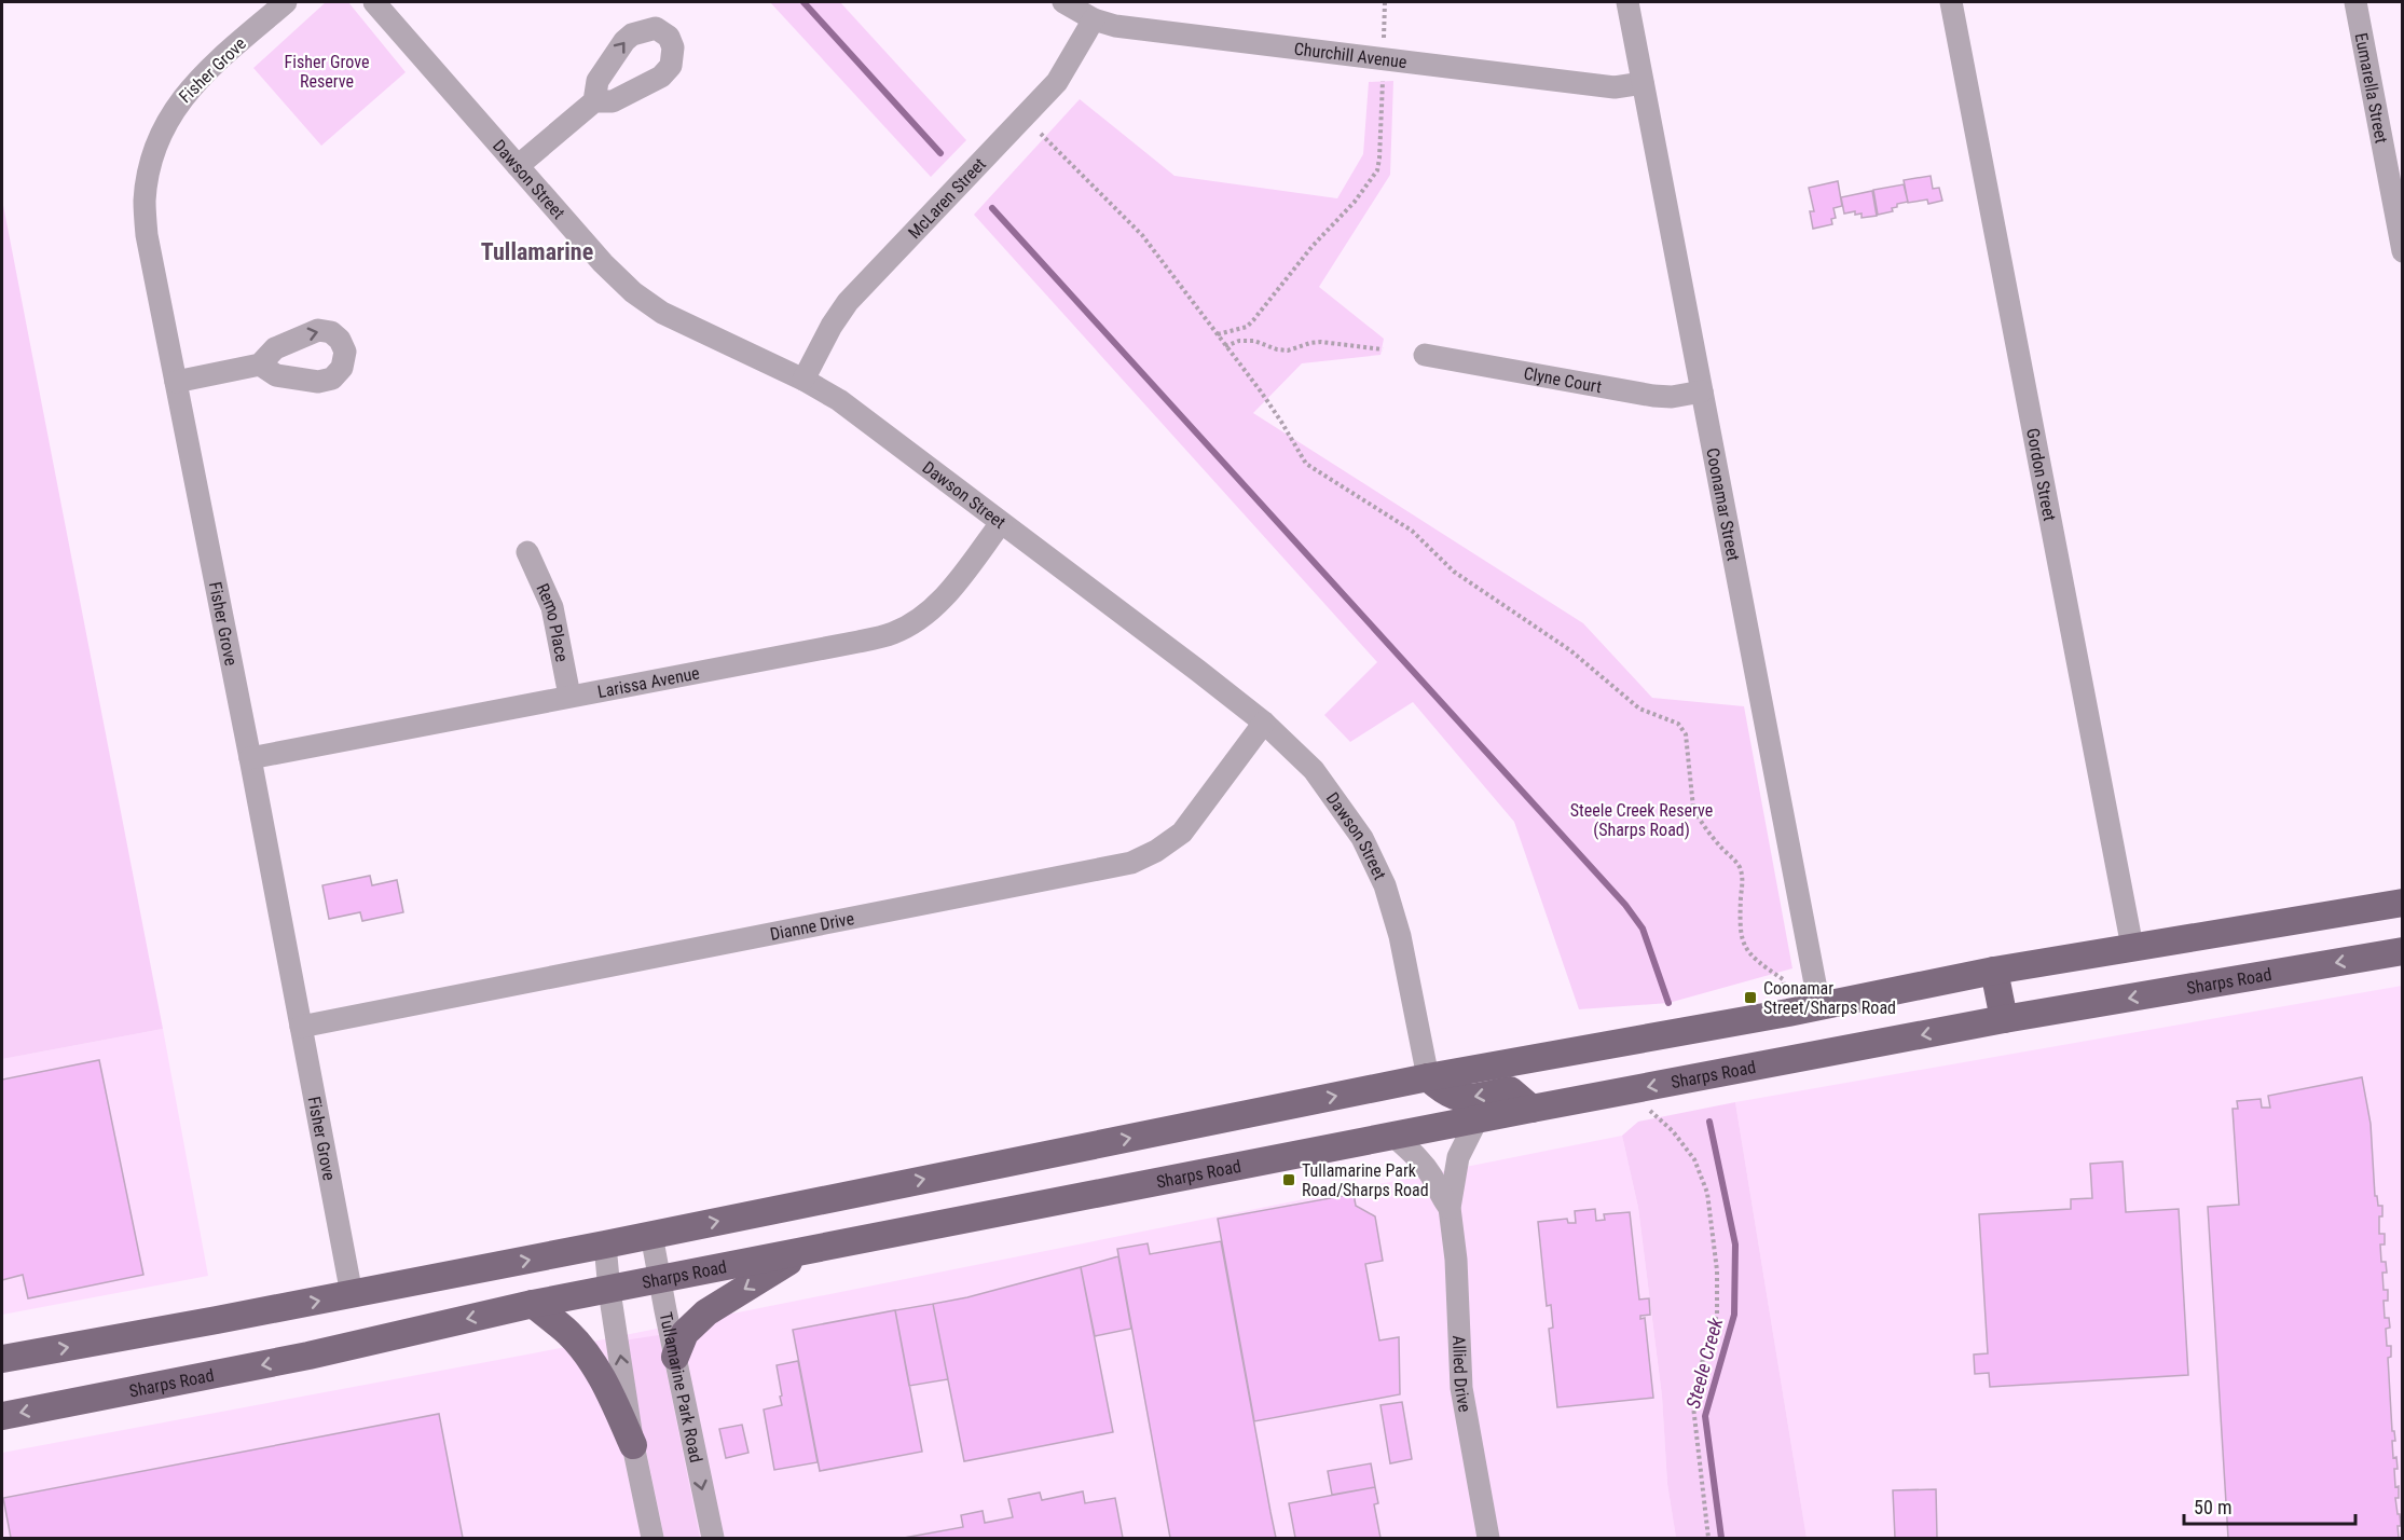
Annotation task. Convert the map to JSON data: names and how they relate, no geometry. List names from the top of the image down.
{
  "streets": {
    "main road": ["Sharps Road"],
    "street": [
      "Churchill Avenue",
      "Fisher Grove",
      "Eumarella Street",
      "Dawson Street",
      "McLaren Street",
      "Clyne Court",
      "Gordon Street",
      "Coonamar Street",
      "Remo Place",
      "Larissa Avenue",
      "Dianne Drive",
      "Allied Drive",
      "Tullamarine Park Road"
    ]
  },
  "crossings": [
    ["Churchill Avenue", "McLaren Street"],
    ["Churchill Avenue", "Coonamar Street"],
    ["Fisher Grove", "Larissa Avenue"],
    ["Fisher Grove", "Dianne Drive"],
    ["Dawson Street", "McLaren Street"],
    ["Dawson Street", "Larissa Avenue"],
    ["Dawson Street", "Dianne Drive"],
    ["Clyne Court", "Coonamar Street"],
    ["Remo Place", "Larissa Avenue"],
    ["Sharps Road", "Allied Drive"],
    ["Sharps Road", "Tullamarine Park Road"]
  ],
  "districts": ["Tullamarine"],
  "water": ["Steele Creek"],
  "parks": ["Fisher Grove Reserve", "Steele Creek Reserve (Sharps Road)"],
  "places": {
    "transit": ["Coonamar Street/Sharps Road", "Tullamarine Park Road/Sharps Road"]
  },
  "scale_bar": "50 m"
}
